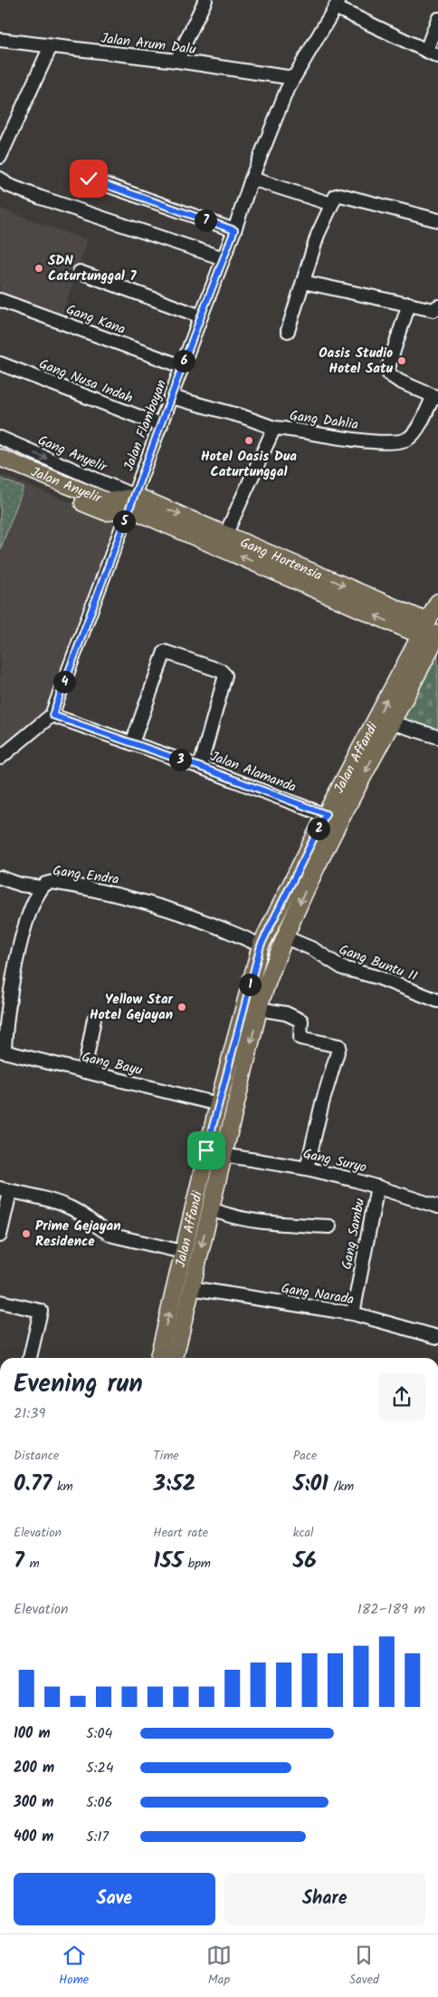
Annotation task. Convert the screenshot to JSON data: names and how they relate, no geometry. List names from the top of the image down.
{
  "streets": {
    "main road": ["Jalan Anyelir", "Gang Hortensia", "Jalan Affandi"],
    "street": [
      "Jalan Arum Dalu",
      "Gang Kana",
      "Gang Nusa Indah",
      "Gang Dahlia",
      "Jalan Flamboyan",
      "Gang Anyelir",
      "Jalan Alamanda",
      "Gang Endra",
      "Gang Buntu II",
      "Gang Bayu",
      "Gang Suryo",
      "Gang Sambu",
      "Gang Narada"
    ]
  },
  "crossings": [
    ["Jalan Arum Dalu", "Jalan Flamboyan"],
    ["Gang Kana", "Jalan Flamboyan"],
    ["Gang Nusa Indah", "Jalan Flamboyan"],
    ["Gang Dahlia", "Gang Hortensia"],
    ["Jalan Flamboyan", "Gang Anyelir"],
    ["Jalan Flamboyan", "Jalan Anyelir"],
    ["Jalan Flamboyan", "Gang Hortensia"],
    ["Jalan Flamboyan", "Jalan Alamanda"],
    ["Gang Anyelir", "Jalan Anyelir"],
    ["Gang Anyelir", "Gang Hortensia"],
    ["Jalan Anyelir", "Gang Hortensia"],
    ["Gang Hortensia", "Jalan Affandi"],
    ["Jalan Affandi", "Jalan Alamanda"],
    ["Jalan Affandi", "Gang Endra"],
    ["Jalan Affandi", "Gang Buntu II"],
    ["Jalan Affandi", "Gang Bayu"],
    ["Jalan Affandi", "Gang Suryo"],
    ["Jalan Affandi", "Gang Narada"],
    ["Gang Endra", "Gang Bayu"],
    ["Gang Suryo", "Gang Sambu"],
    ["Gang Sambu", "Gang Narada"]
  ],
  "one_way": ["Gang Anyelir"],
  "places": [
    "SDN Caturtunggal 7",
    "Oasis Studio Hotel Satu",
    "Hotel Oasis Dua Caturtunggal",
    "Yellow Star Hotel Gejayan",
    "Prime Gejayan Residence"
  ],
  "page": {
    "pins": [
      "7",
      "6",
      "5",
      "4",
      "3",
      "2",
      "1"
    ],
    "heading": ["Evening run", "21:39"],
    "stats": [
      ["Distance", "0.77 km"],
      ["Time", "3:52"],
      ["Pace", "5:01 /km"],
      ["Elevation", "7 m"],
      ["Heart rate", "155 bpm"],
      ["kcal", "56"]
    ],
    "chart": ["Elevation", "182–189 m"],
    "list": [
      {
        "name": "100 m",
        "note": "5:04"
      },
      {
        "name": "200 m",
        "note": "5:24"
      },
      {
        "name": "300 m",
        "note": "5:06"
      },
      {
        "name": "400 m",
        "note": "5:17"
      }
    ],
    "buttons": ["Save", "Share"],
    "tabs": ["Home", "Map", "Saved"]
  }
}
